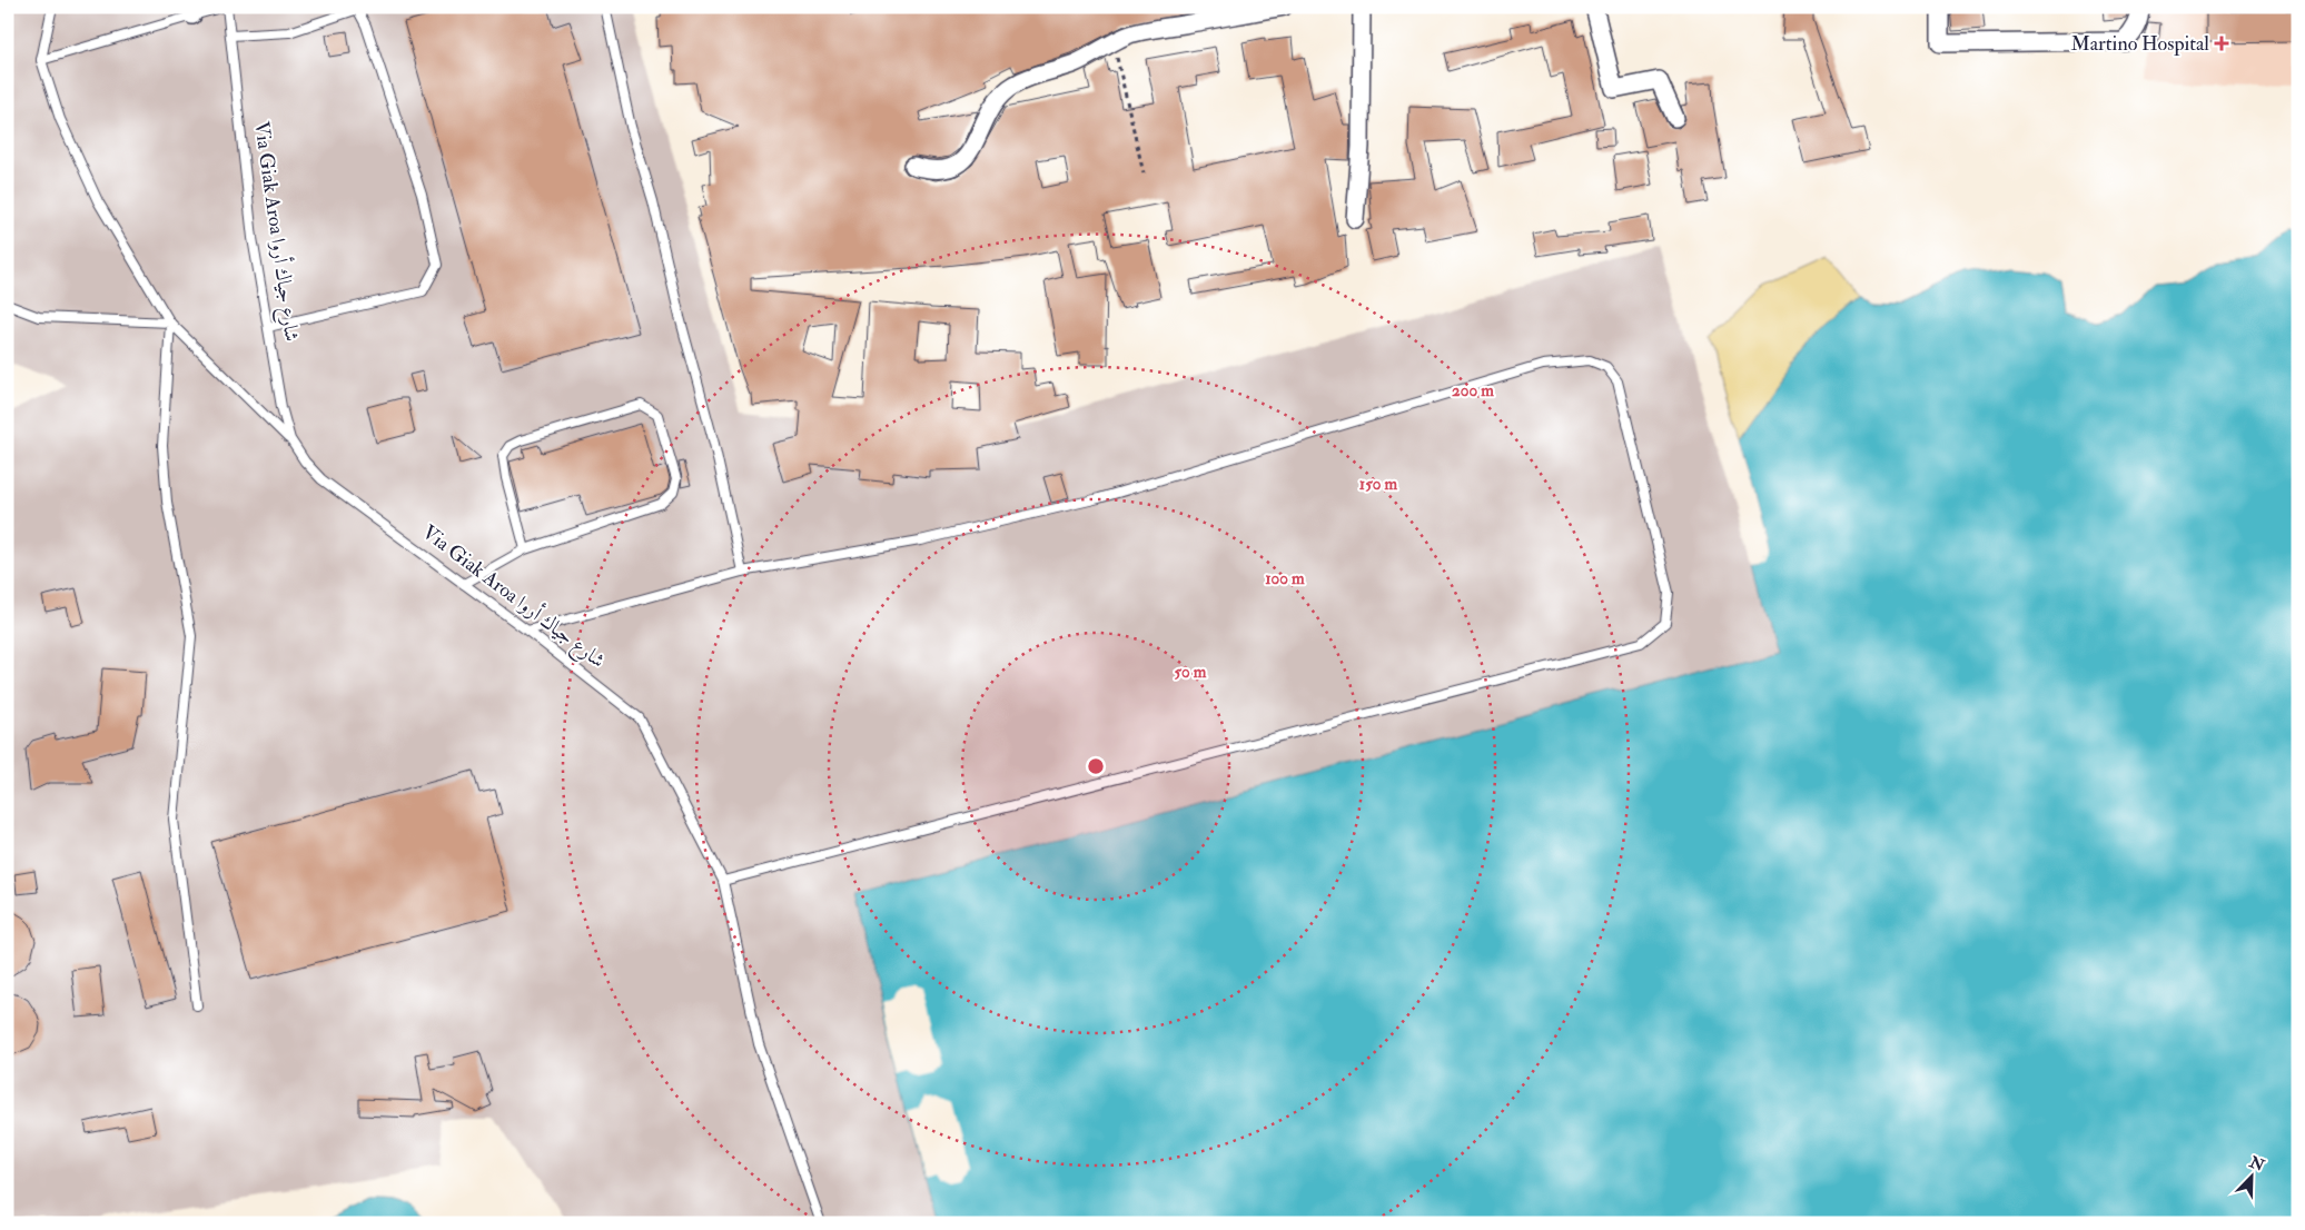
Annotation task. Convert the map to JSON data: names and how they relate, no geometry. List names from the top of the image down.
{
  "streets": {
    "lane": ["Via Giak Aroa شارع جياك أروا"]
  },
  "places": {
    "health": ["Martino Hospital"]
  },
  "north": "top right",
  "rings": [
    "200 m",
    "150 m",
    "100 m",
    "50 m"
  ]
}
